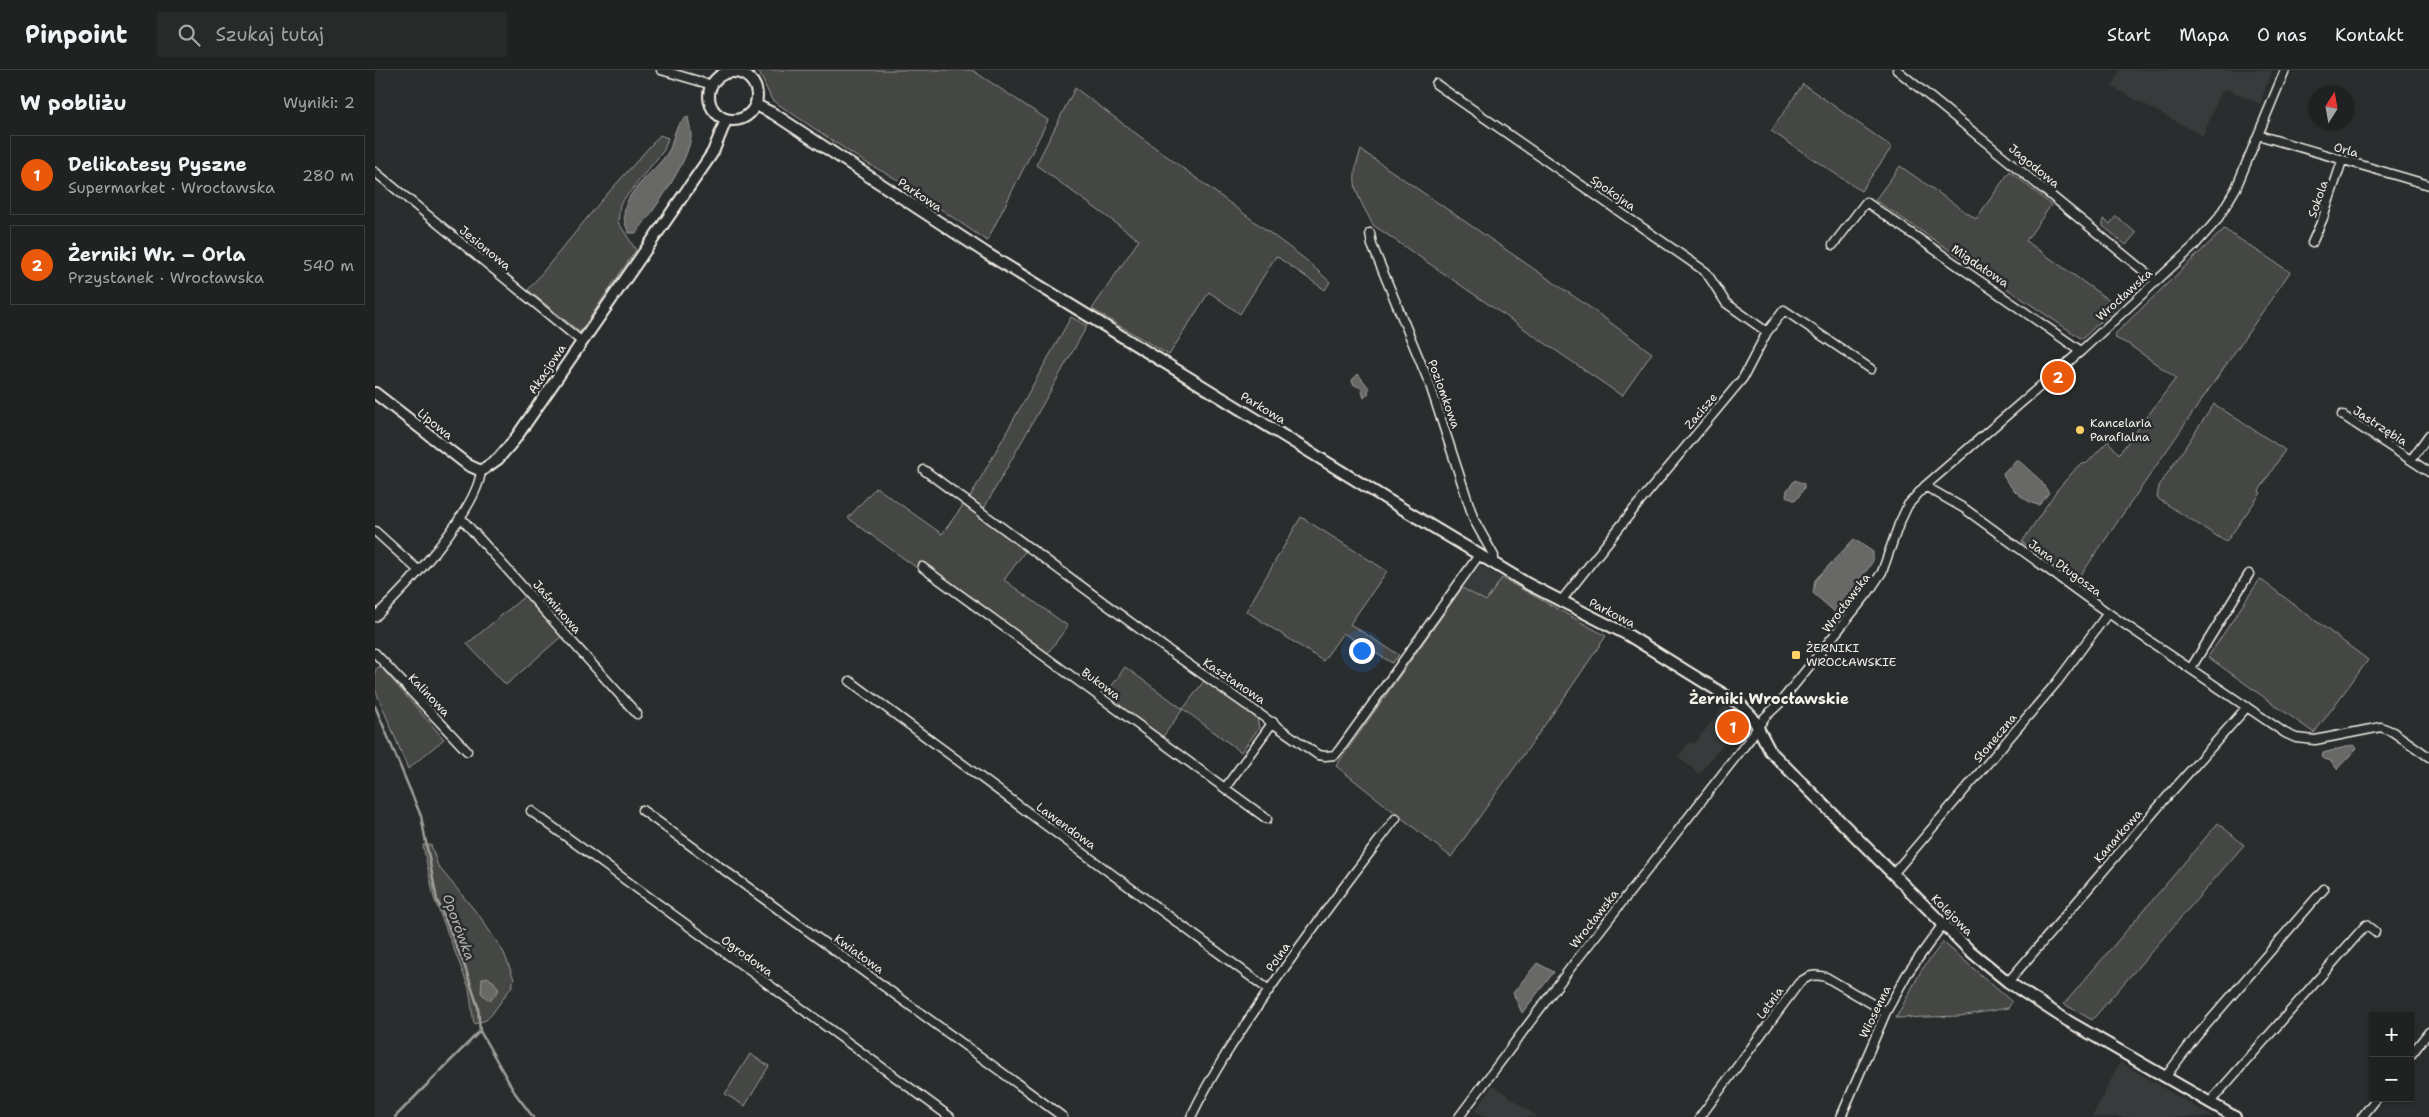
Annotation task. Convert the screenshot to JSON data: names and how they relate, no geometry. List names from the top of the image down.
{
  "streets": {
    "street": [
      "Orla",
      "Jagodowa",
      "Spokojna",
      "Parkowa",
      "Sokola",
      "Jesionowa",
      "Migdałowa",
      "Wrocławska",
      "Akacjowa",
      "Poziomkowa",
      "Zacisze",
      "Lipowa",
      "Jastrzębia",
      "Jana Długosza",
      "Jaśminowa",
      "Kasztanowa",
      "Bukowa",
      "Kalinowa",
      "Słoneczna",
      "Lawendowa",
      "Kanarkowa",
      "Kolejowa",
      "Kwiatowa",
      "Ogrodowa",
      "Polna",
      "Letnia",
      "Wiosenna"
    ]
  },
  "crossings": [
    ["Orla", "Sokola"],
    ["Orla", "Wrocławska"],
    ["Jagodowa", "Wrocławska"],
    ["Spokojna", "Zacisze"],
    ["Parkowa", "Wrocławska"],
    ["Parkowa", "Akacjowa"],
    ["Parkowa", "Poziomkowa"],
    ["Parkowa", "Zacisze"],
    ["Parkowa", "Kasztanowa"],
    ["Parkowa", "Kolejowa"],
    ["Jesionowa", "Akacjowa"],
    ["Migdałowa", "Wrocławska"],
    ["Wrocławska", "Jana Długosza"],
    ["Wrocławska", "Kolejowa"],
    ["Akacjowa", "Lipowa"],
    ["Jana Długosza", "Słoneczna"],
    ["Jana Długosza", "Kanarkowa"],
    ["Słoneczna", "Kolejowa"],
    ["Lawendowa", "Polna"],
    ["Kanarkowa", "Kolejowa"],
    ["Kolejowa", "Wiosenna"],
    ["Letnia", "Wiosenna"]
  ],
  "districts": ["Żerniki Wrocławskie"],
  "water": ["Oporówka"],
  "places": {
    "other": ["Kancelaria Parafialna"],
    "transit": ["ŻERNIKI WROCŁAWSKIE"]
  },
  "north": "top",
  "page": {
    "header": "Pinpoint",
    "search": "Szukaj tutaj",
    "nav": [
      "Start",
      "Mapa",
      "O nas",
      "Kontakt"
    ],
    "heading": ["W pobliżu", "Wyniki: 2"],
    "list": [
      {
        "mark": "1",
        "name": "Delikatesy Pyszne",
        "note": "Supermarket · Wrocławska",
        "value": "280 m"
      },
      {
        "mark": "2",
        "name": "Żerniki Wr. – Orla",
        "note": "Przystanek · Wrocławska",
        "value": "540 m"
      }
    ],
    "pins": ["2", "1"],
    "map_buttons": ["+", "−"]
  }
}
